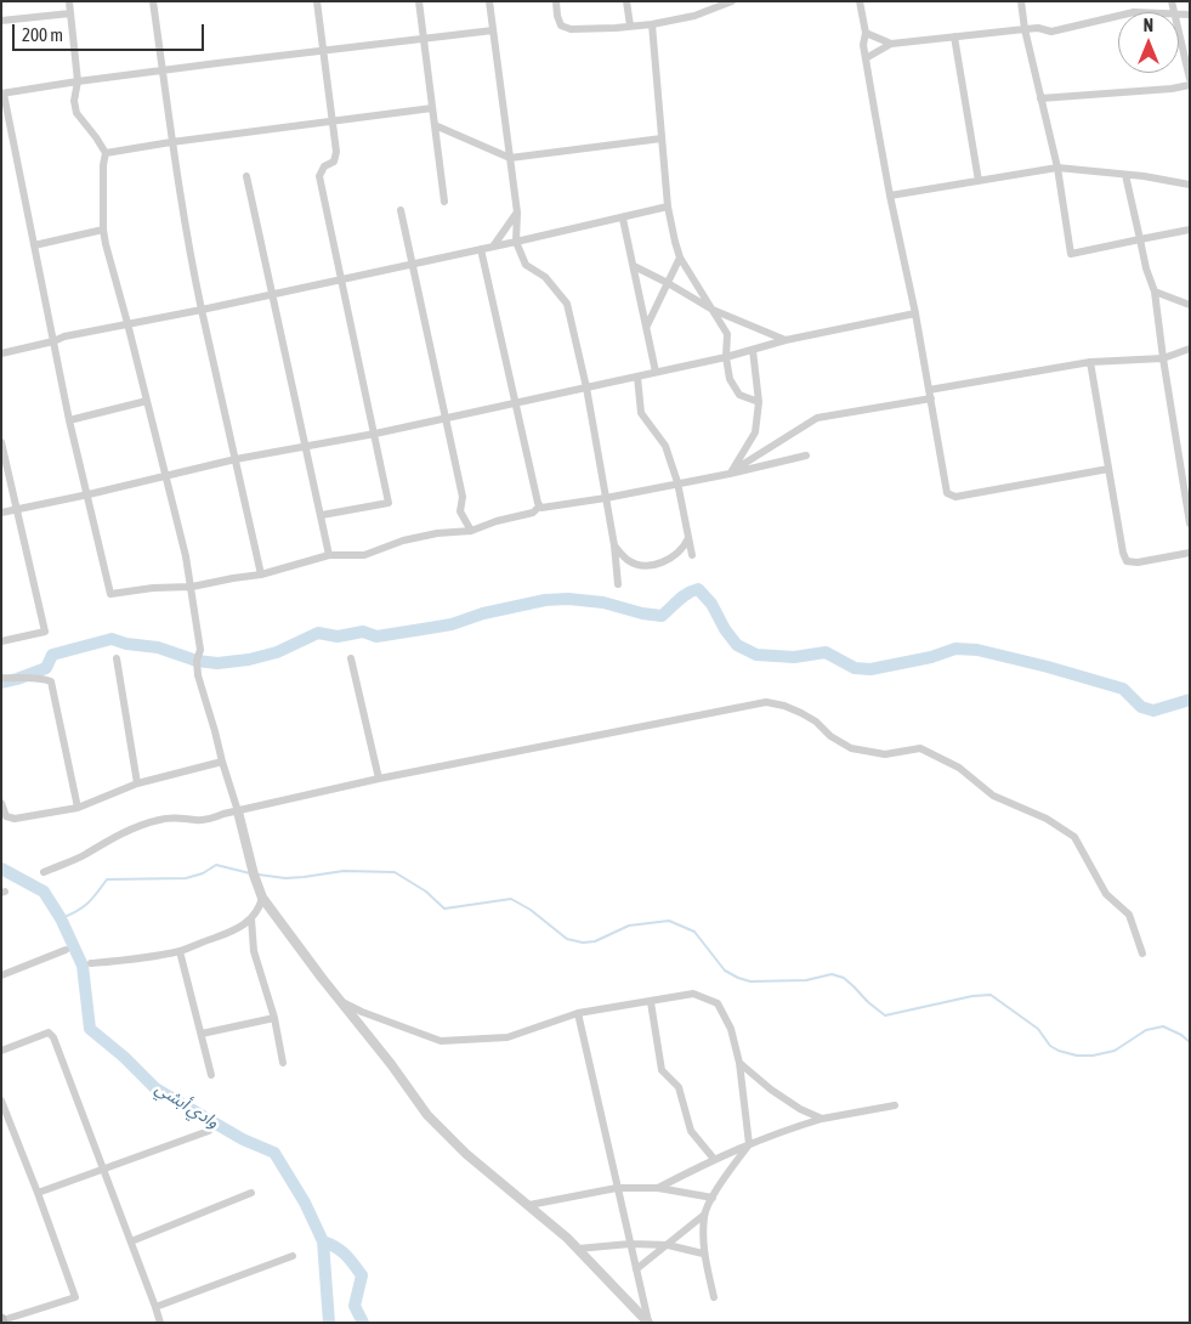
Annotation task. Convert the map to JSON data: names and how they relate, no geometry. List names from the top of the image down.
{
  "water": ["وادي أبشي"],
  "scale_bar": "200 m",
  "north": "top"
}
